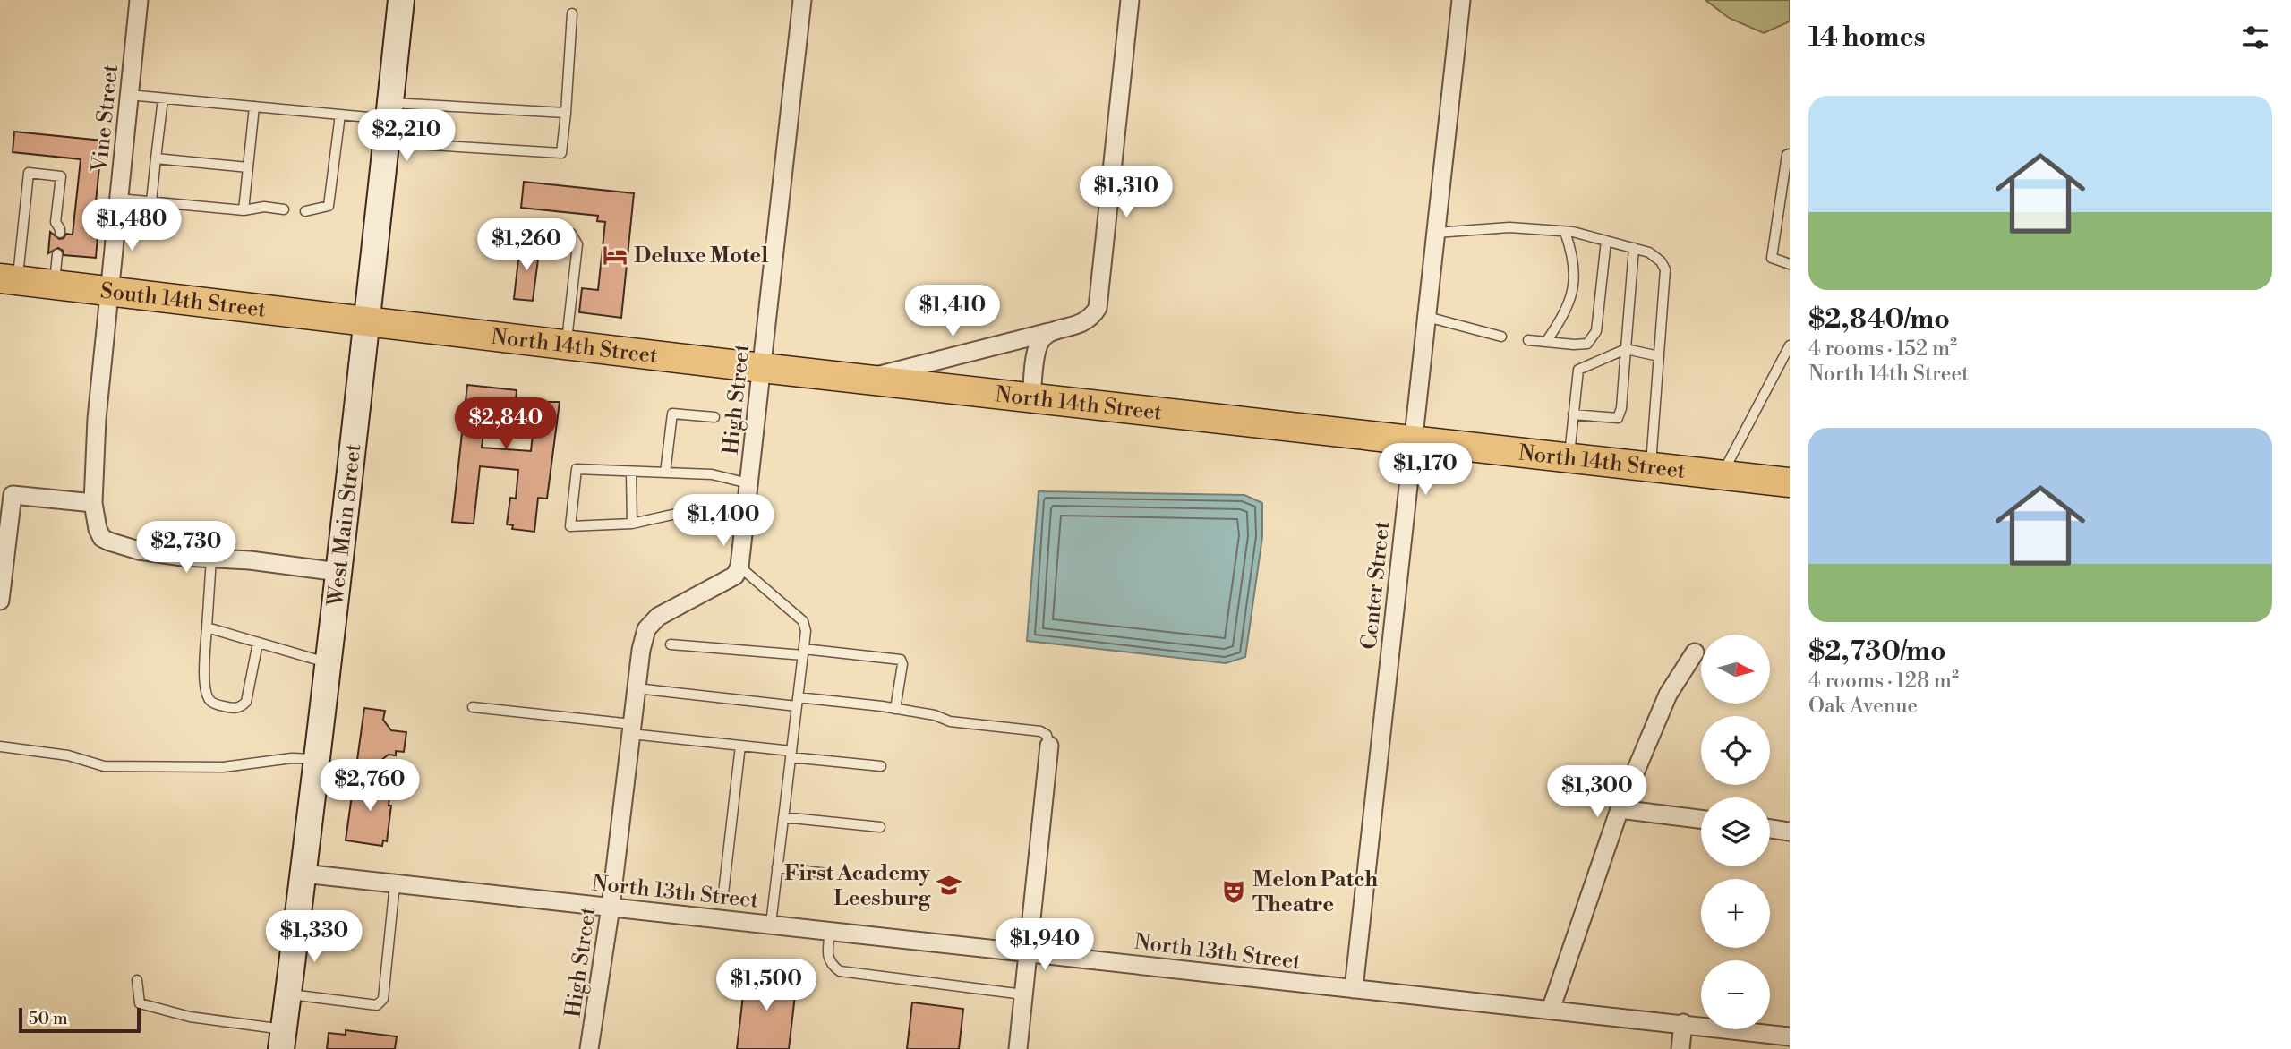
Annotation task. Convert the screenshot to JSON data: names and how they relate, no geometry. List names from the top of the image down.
{
  "streets": {
    "highway": ["South 14th Street", "North 14th Street"],
    "main road": ["West Main Street"],
    "street": [
      "Vine Street",
      "High Street",
      "Center Street",
      "North 13th Street"
    ]
  },
  "crossings": [
    ["Vine Street", "South 14th Street"],
    ["Vine Street", "West Main Street"],
    ["South 14th Street", "North 14th Street"],
    ["South 14th Street", "West Main Street"],
    ["North 14th Street", "High Street"],
    ["North 14th Street", "West Main Street"],
    ["North 14th Street", "Center Street"],
    ["High Street", "North 13th Street"],
    ["West Main Street", "North 13th Street"],
    ["Center Street", "North 13th Street"]
  ],
  "places": {
    "hotel": ["Deluxe Motel"],
    "school or university": ["First Academy Leesburg"],
    "theatre": ["Melon Patch Theatre"]
  },
  "scale_bar": "50 m",
  "north": "right",
  "page": {
    "heading": "14 homes",
    "list": [
      {
        "name": "$2,840/mo",
        "note": "4 rooms · 152 m² · North 14th Street"
      },
      {
        "name": "$2,730/mo",
        "note": "4 rooms · 128 m² · Oak Avenue"
      }
    ],
    "price": [
      "$2,210",
      "$1,310",
      "$1,480",
      "$1,260",
      "$1,410",
      "$2,840",
      "$1,170",
      "$1,400",
      "$2,730",
      "$2,760",
      "$1,300",
      "$1,330",
      "$1,940",
      "$1,500"
    ],
    "map_buttons": ["+", "−"],
    "scale": "50 m"
  }
}
